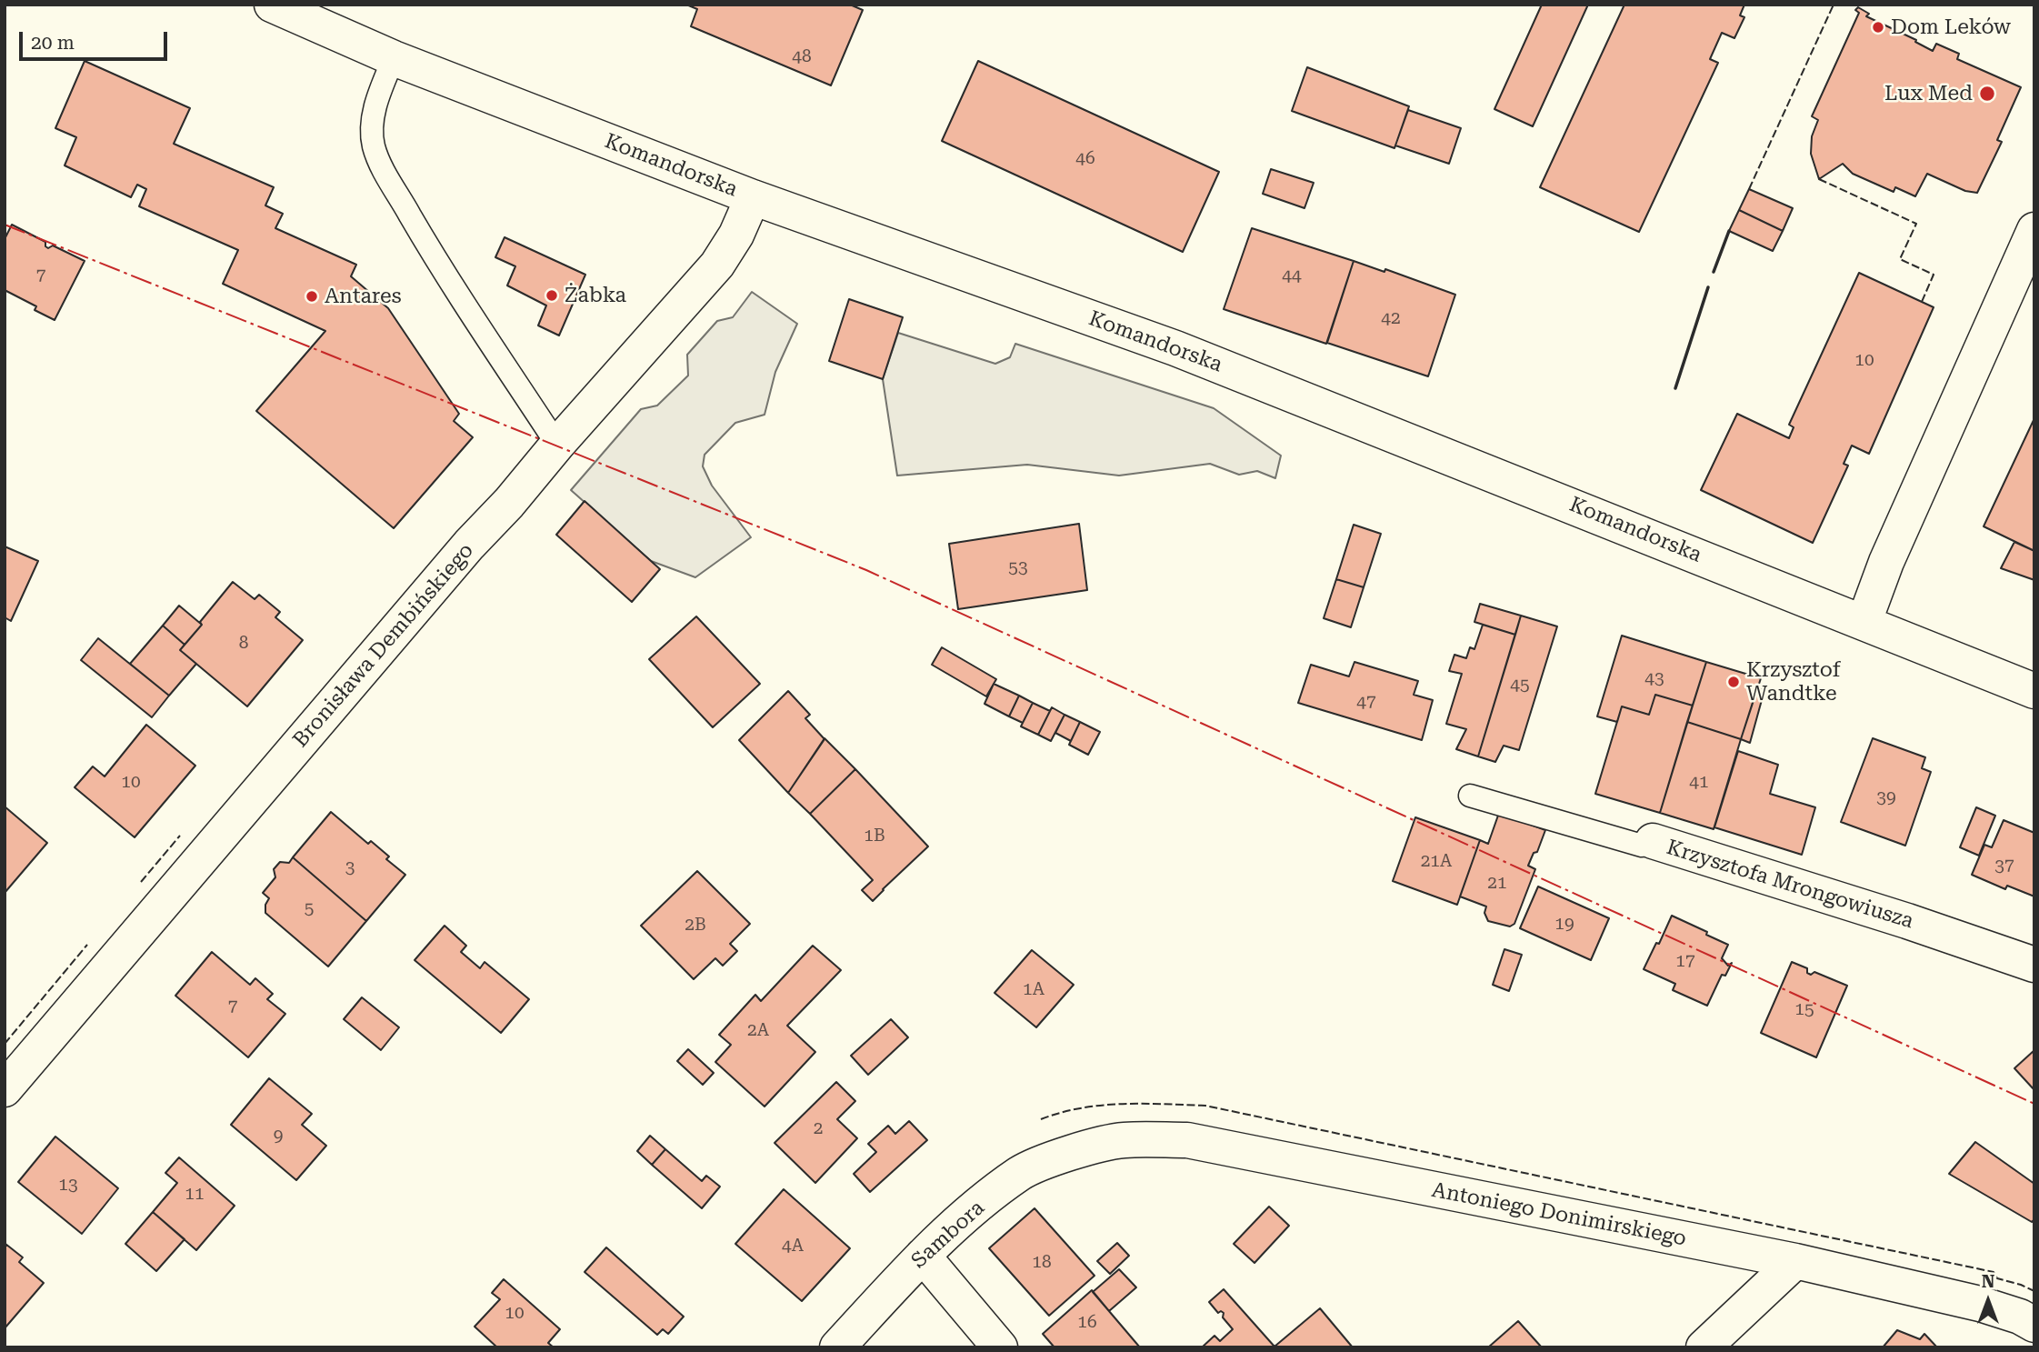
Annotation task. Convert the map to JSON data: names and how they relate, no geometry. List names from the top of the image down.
{
  "streets": {
    "street": [
      "Komandorska",
      "Bronisława Dembińskiego",
      "Krzysztofa Mrongowiusza",
      "Antoniego Donimirskiego",
      "Sambora"
    ]
  },
  "crossings": [
    ["Komandorska", "Bronisława Dembińskiego"],
    ["Antoniego Donimirskiego", "Sambora"]
  ],
  "places": [
    "Dom Leków",
    "Lux Med",
    "Żabka",
    "Antares",
    "Krzysztof Wandtke"
  ],
  "house_numbers": [
    "48",
    "46",
    "7",
    "44",
    "42",
    "10",
    "53",
    "8",
    "43",
    "45",
    "47",
    "10",
    "41",
    "39",
    "1B",
    "21A",
    "37",
    "3",
    "21",
    "5",
    "19",
    "2B",
    "17",
    "1A",
    "7",
    "15",
    "2A",
    "2",
    "9",
    "13",
    "11",
    "4A",
    "18",
    "10",
    "16"
  ],
  "scale_bar": "20 m",
  "north": "top"
}
